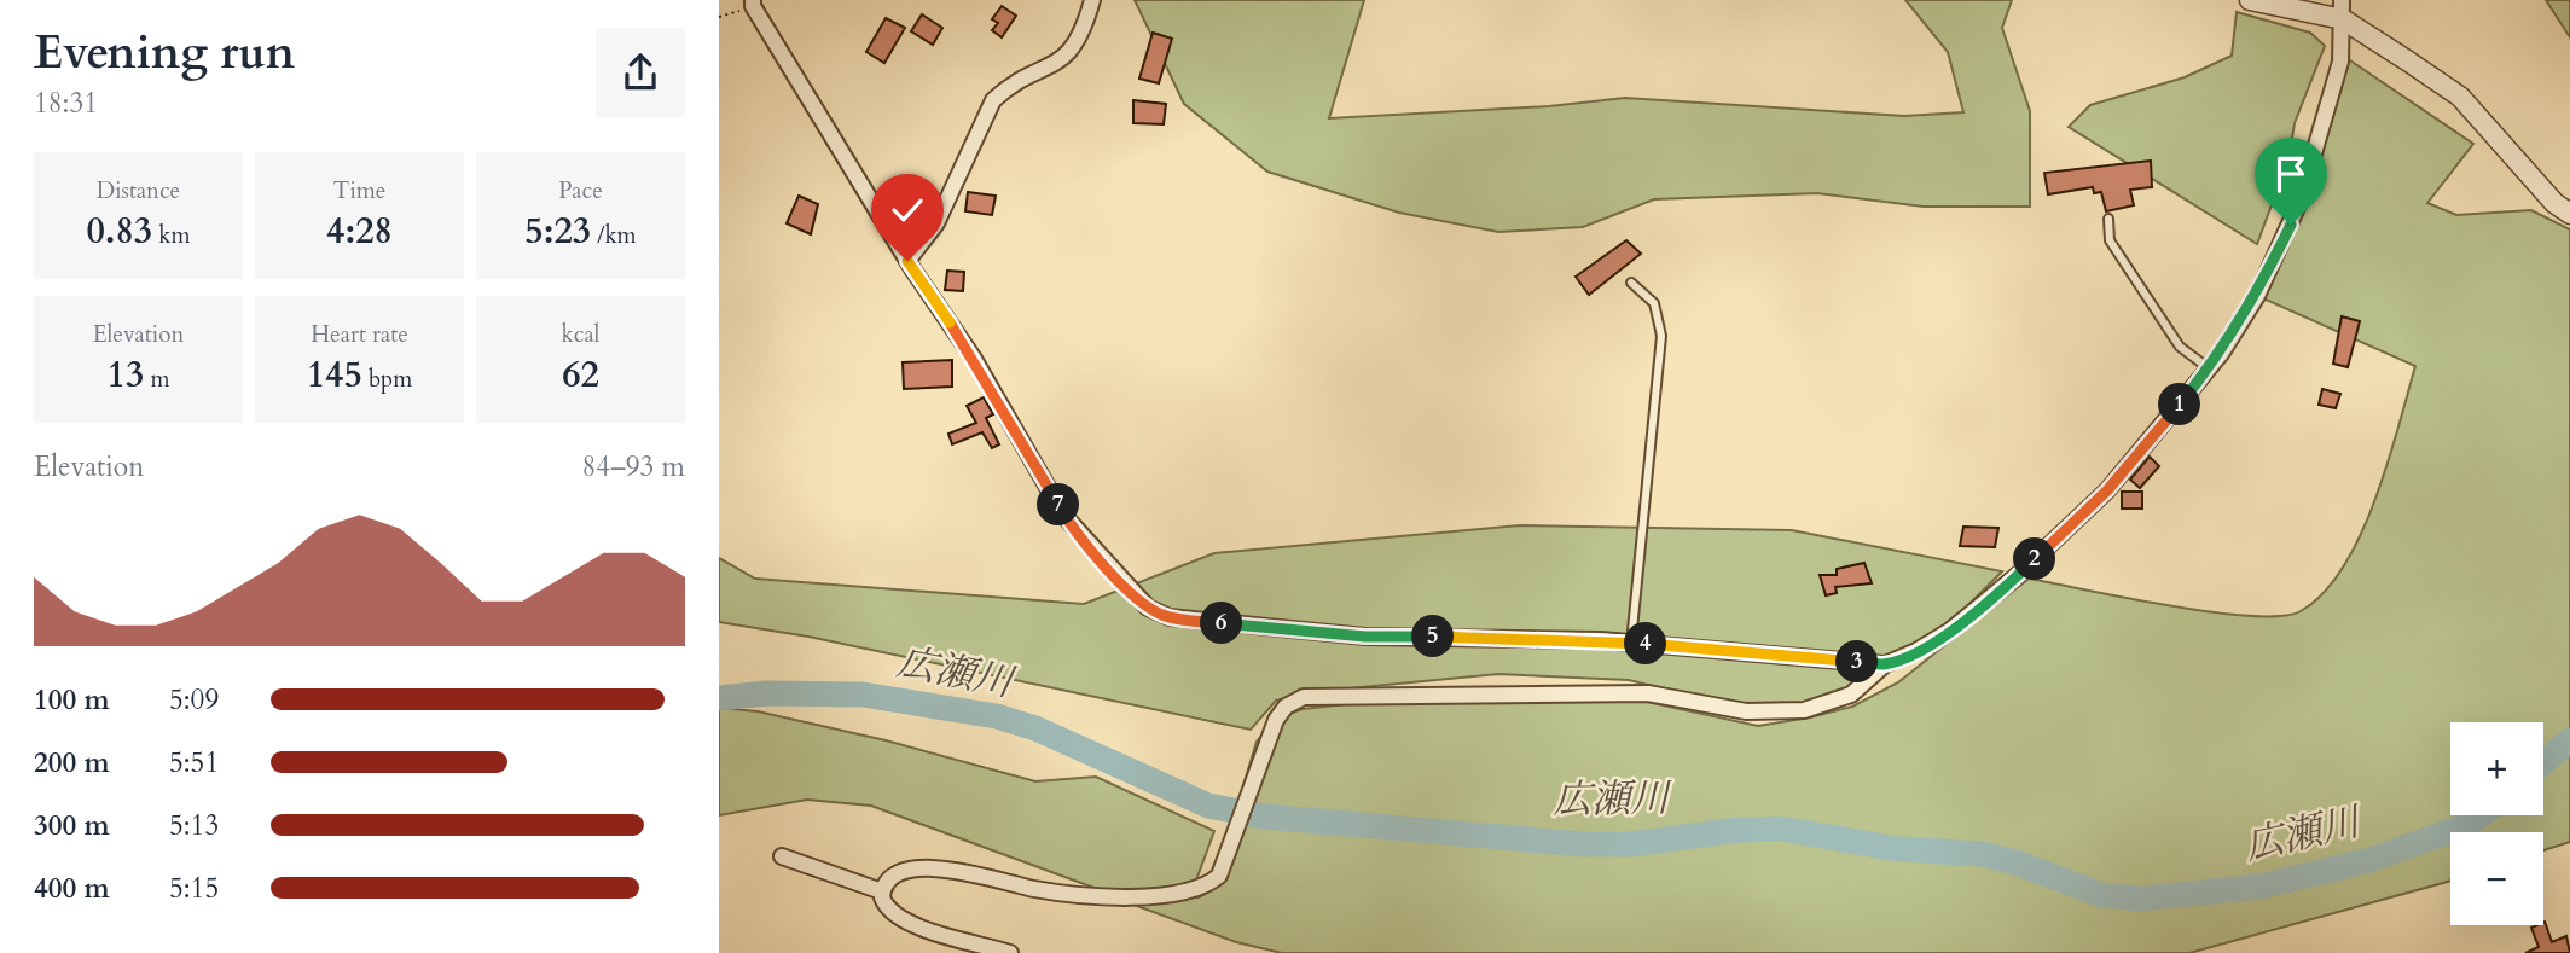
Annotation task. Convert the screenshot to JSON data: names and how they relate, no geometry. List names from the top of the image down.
{
  "water": ["広瀬川"],
  "page": {
    "heading": ["Evening run", "18:31"],
    "stats": [
      ["Distance", "0.83 km"],
      ["Time", "4:28"],
      ["Pace", "5:23 /km"],
      ["Elevation", "13 m"],
      ["Heart rate", "145 bpm"],
      ["kcal", "62"]
    ],
    "pins": [
      "1",
      "7",
      "2",
      "6",
      "5",
      "4",
      "3"
    ],
    "chart": ["Elevation", "84–93 m"],
    "list": [
      {
        "name": "100 m",
        "note": "5:09"
      },
      {
        "name": "200 m",
        "note": "5:51"
      },
      {
        "name": "300 m",
        "note": "5:13"
      },
      {
        "name": "400 m",
        "note": "5:15"
      }
    ],
    "map_buttons": ["+", "−"]
  }
}
